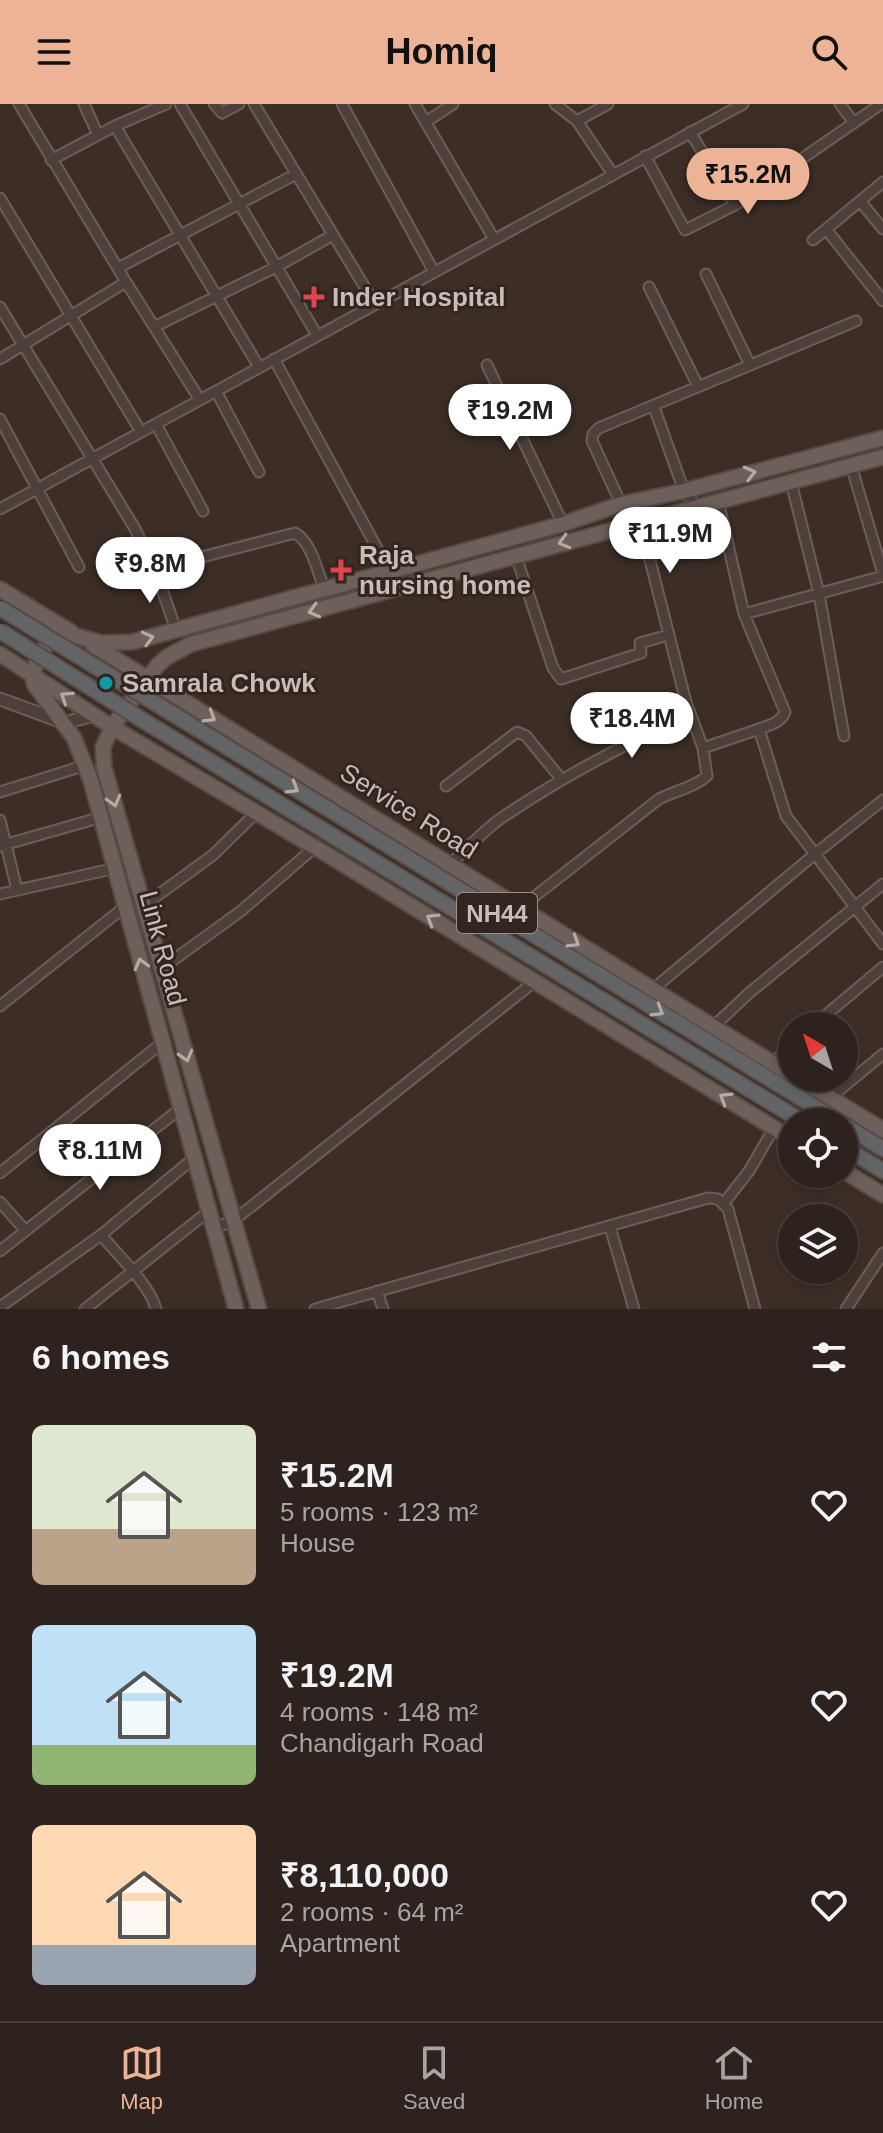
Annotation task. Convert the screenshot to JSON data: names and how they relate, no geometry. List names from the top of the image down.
{
  "streets": {
    "highway": ["NH44"],
    "main road": ["Service Road", "Link Road"]
  },
  "crossings": [
    ["Service Road", "Link Road"]
  ],
  "places": {
    "health": ["Inder Hospital", "Raja nursing home"],
    "other": ["Samrala Chowk"]
  },
  "north": "top left",
  "page": {
    "header": "Homiq",
    "price": [
      "₹15.2M",
      "₹19.2M",
      "₹11.9M",
      "₹9.8M",
      "₹18.4M",
      "₹8.11M"
    ],
    "heading": "6 homes",
    "list": [
      {
        "name": "₹15.2M",
        "note": "5 rooms · 123 m² · House"
      },
      {
        "name": "₹19.2M",
        "note": "4 rooms · 148 m² · Chandigarh Road"
      },
      {
        "name": "₹8,110,000",
        "note": "2 rooms · 64 m² · Apartment"
      }
    ],
    "tabs": ["Map", "Saved", "Home"]
  }
}
